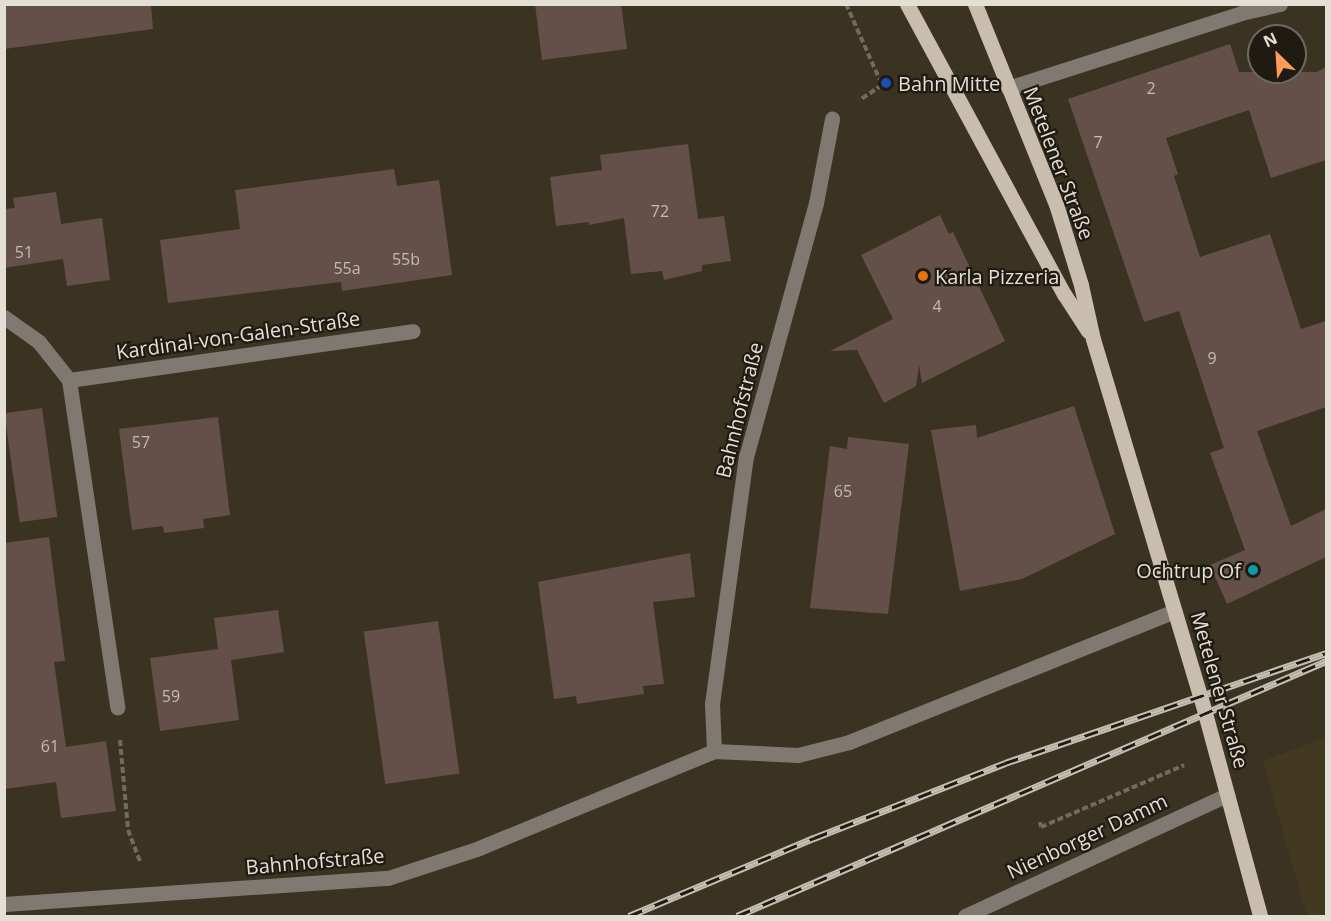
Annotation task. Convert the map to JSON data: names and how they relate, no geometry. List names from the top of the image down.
{
  "streets": {
    "main road": ["Metelener Straße"],
    "street": ["Kardinal-von-Galen-Straße", "Bahnhofstraße", "Nienborger Damm"]
  },
  "crossings": [
    ["Metelener Straße", "Bahnhofstraße"],
    ["Metelener Straße", "Nienborger Damm"]
  ],
  "places": ["Bahn Mitte", "Karla Pizzeria", "Ochtrup Of"],
  "house_numbers": [
    "2",
    "7",
    "72",
    "51",
    "55b",
    "55a",
    "4",
    "9",
    "57",
    "65",
    "59",
    "61"
  ],
  "north": "top left"
}
